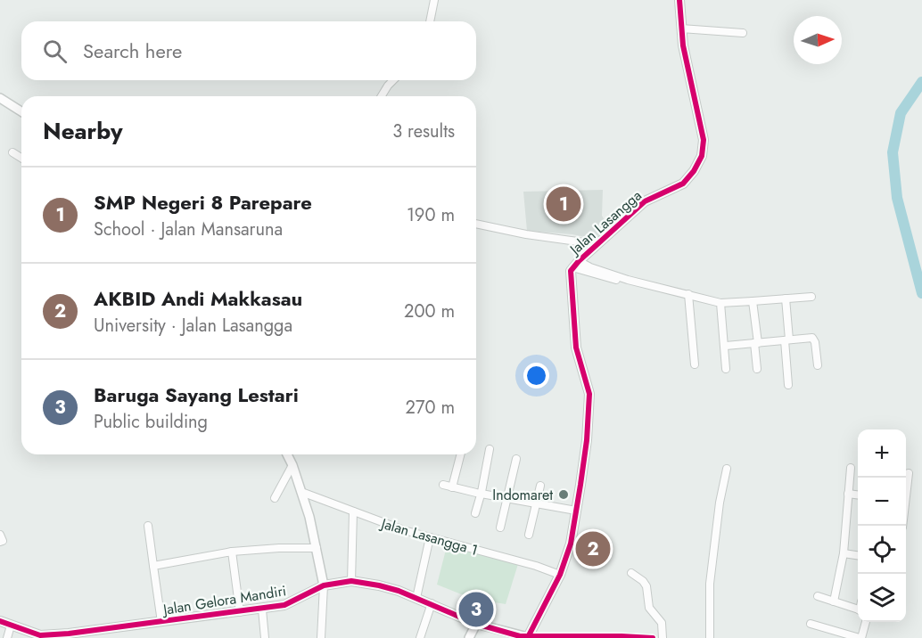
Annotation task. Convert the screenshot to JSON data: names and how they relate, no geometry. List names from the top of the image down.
{
  "streets": {
    "street": ["Jalan Lasangga", "Jalan Lasangga 1", "Jalan Gelora Mandiri"]
  },
  "crossings": [
    ["Jalan Lasangga", "Jalan Lasangga 1"],
    ["Jalan Lasangga", "Jalan Gelora Mandiri"]
  ],
  "places": ["Indomaret"],
  "north": "right",
  "page": {
    "search": "Search here",
    "heading": ["Nearby", "3 results"],
    "list": [
      {
        "mark": "1",
        "name": "SMP Negeri 8 Parepare",
        "note": "School · Jalan Mansaruna",
        "value": "190 m"
      },
      {
        "mark": "2",
        "name": "AKBID Andi Makkasau",
        "note": "University · Jalan Lasangga",
        "value": "200 m"
      },
      {
        "mark": "3",
        "name": "Baruga Sayang Lestari",
        "note": "Public building",
        "value": "270 m"
      }
    ],
    "pins": ["1", "2", "3"],
    "map_buttons": ["+", "−"]
  }
}
